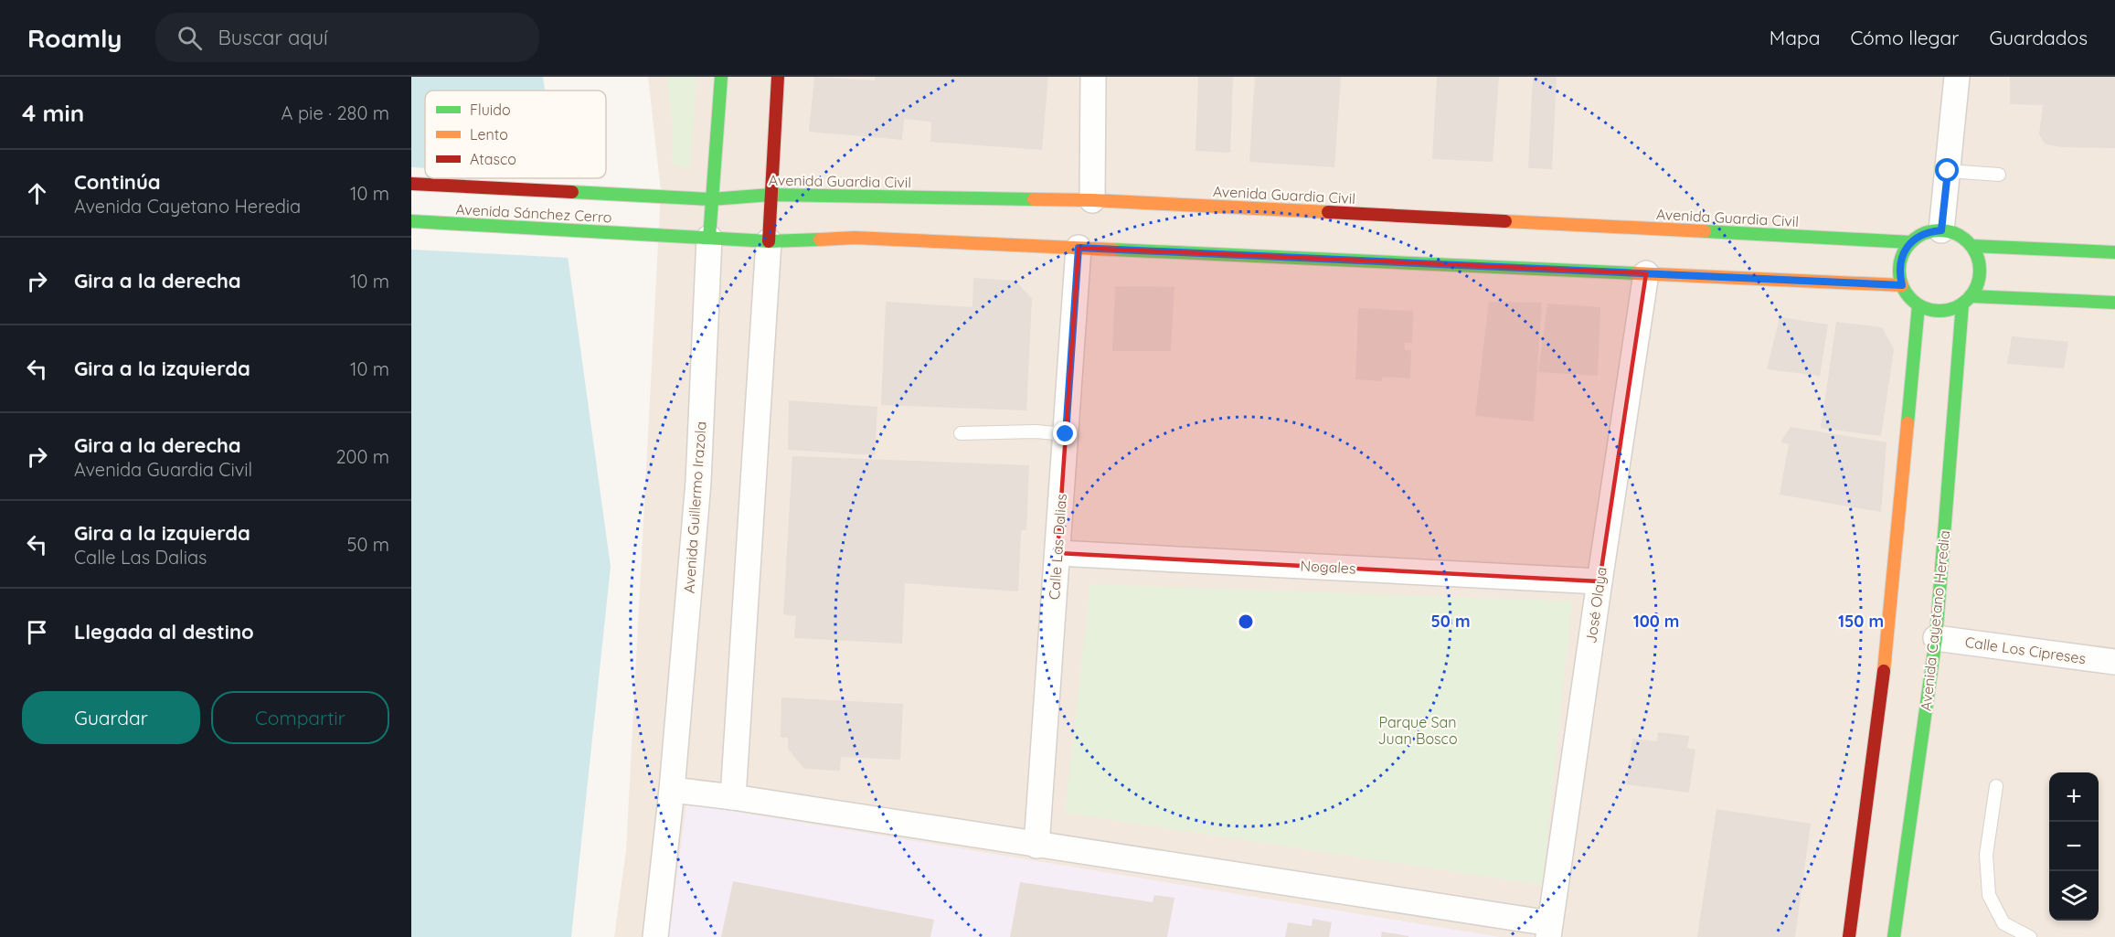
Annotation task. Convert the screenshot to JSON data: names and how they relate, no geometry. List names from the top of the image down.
{
  "streets": {
    "main road": [
      "Avenida Guardia Civil",
      "Avenida Sánchez Cerro",
      "Avenida Guillermo Irazola",
      "Avenida Cayetano Heredia"
    ],
    "street": [
      "Calle Las Dalias",
      "Nogales",
      "José Olaya",
      "Calle Los Cipreses"
    ]
  },
  "crossings": [
    ["Avenida Guardia Civil", "Avenida Sánchez Cerro"],
    ["Avenida Guardia Civil", "Avenida Guillermo Irazola"],
    ["Avenida Guardia Civil", "Avenida Cayetano Heredia"],
    ["Avenida Sánchez Cerro", "Avenida Guillermo Irazola"],
    ["Calle Las Dalias", "Nogales"],
    ["Nogales", "José Olaya"],
    ["Avenida Cayetano Heredia", "Calle Los Cipreses"]
  ],
  "parks": ["Parque San Juan Bosco"],
  "legend": ["Fluido", "Lento", "Atasco"],
  "page": {
    "header": "Roamly",
    "search": "Buscar aquí",
    "nav": ["Mapa", "Cómo llegar", "Guardados"],
    "heading": ["4 min", "A pie · 280 m"],
    "list": [
      ["Continúa", "Avenida Cayetano Heredia", "10 m"],
      ["Gira a la derecha", "10 m"],
      ["Gira a la izquierda", "10 m"],
      ["Gira a la derecha", "Avenida Guardia Civil", "200 m"],
      ["Gira a la izquierda", "Calle Las Dalias", "50 m"],
      "Llegada al destino"
    ],
    "buttons": ["Guardar", "Compartir"],
    "map_buttons": ["+", "−"]
  },
  "rings": ["50 m", "100 m", "150 m"]
}
